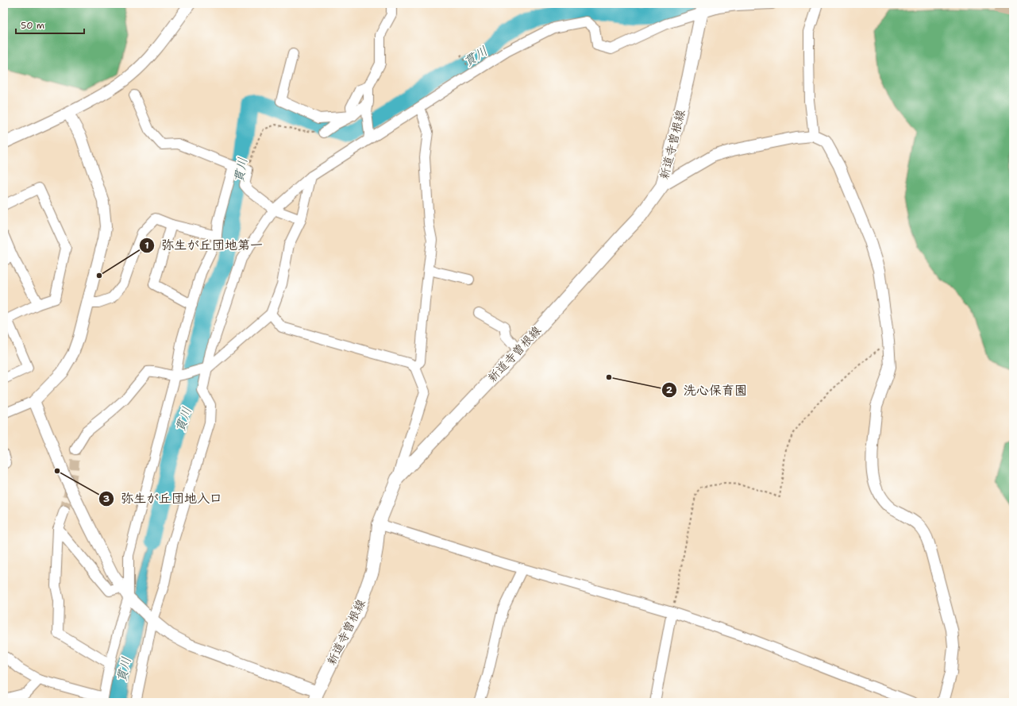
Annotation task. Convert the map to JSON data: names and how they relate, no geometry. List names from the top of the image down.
{
  "streets": {
    "main road": ["新道寺曽根線"]
  },
  "water": ["貫川"],
  "places": ["弥生が丘団地第一", "洗心保育園", "弥生が丘団地入口"],
  "scale_bar": "50 m"
}
